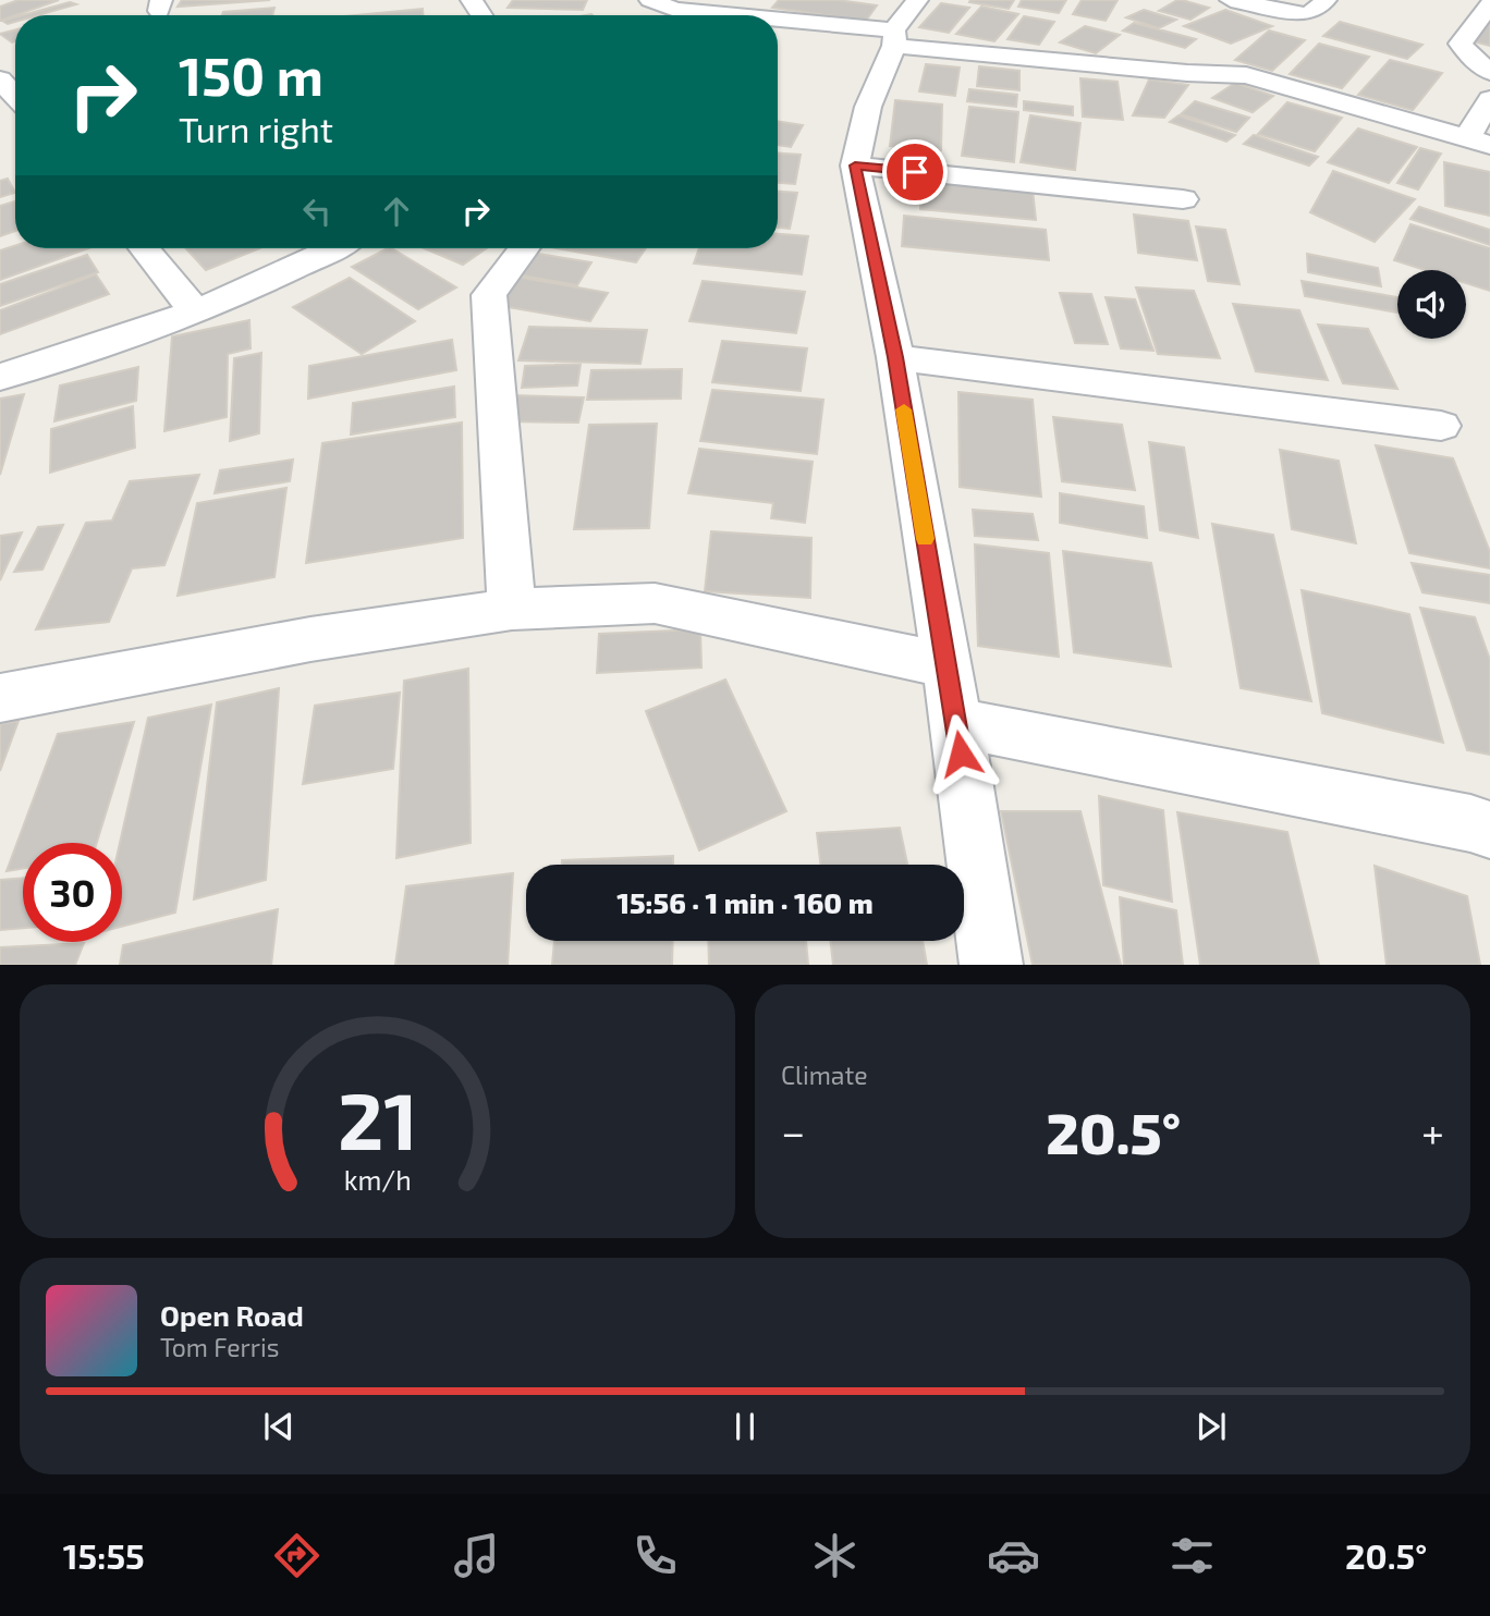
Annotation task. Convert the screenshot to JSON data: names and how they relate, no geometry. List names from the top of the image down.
{
  "page": {
    "turn": ["150 m", "Turn right"],
    "limit": "30",
    "trip": "15:56 · 1 min · 160 m",
    "tile": "Climate",
    "heat": ["−", "20.5°", "+"],
    "song": ["Open Road", "Tom Ferris"],
    "tabs": ["15:55", "20.5°"],
    "gauge": ["21", "km/h"]
  }
}
